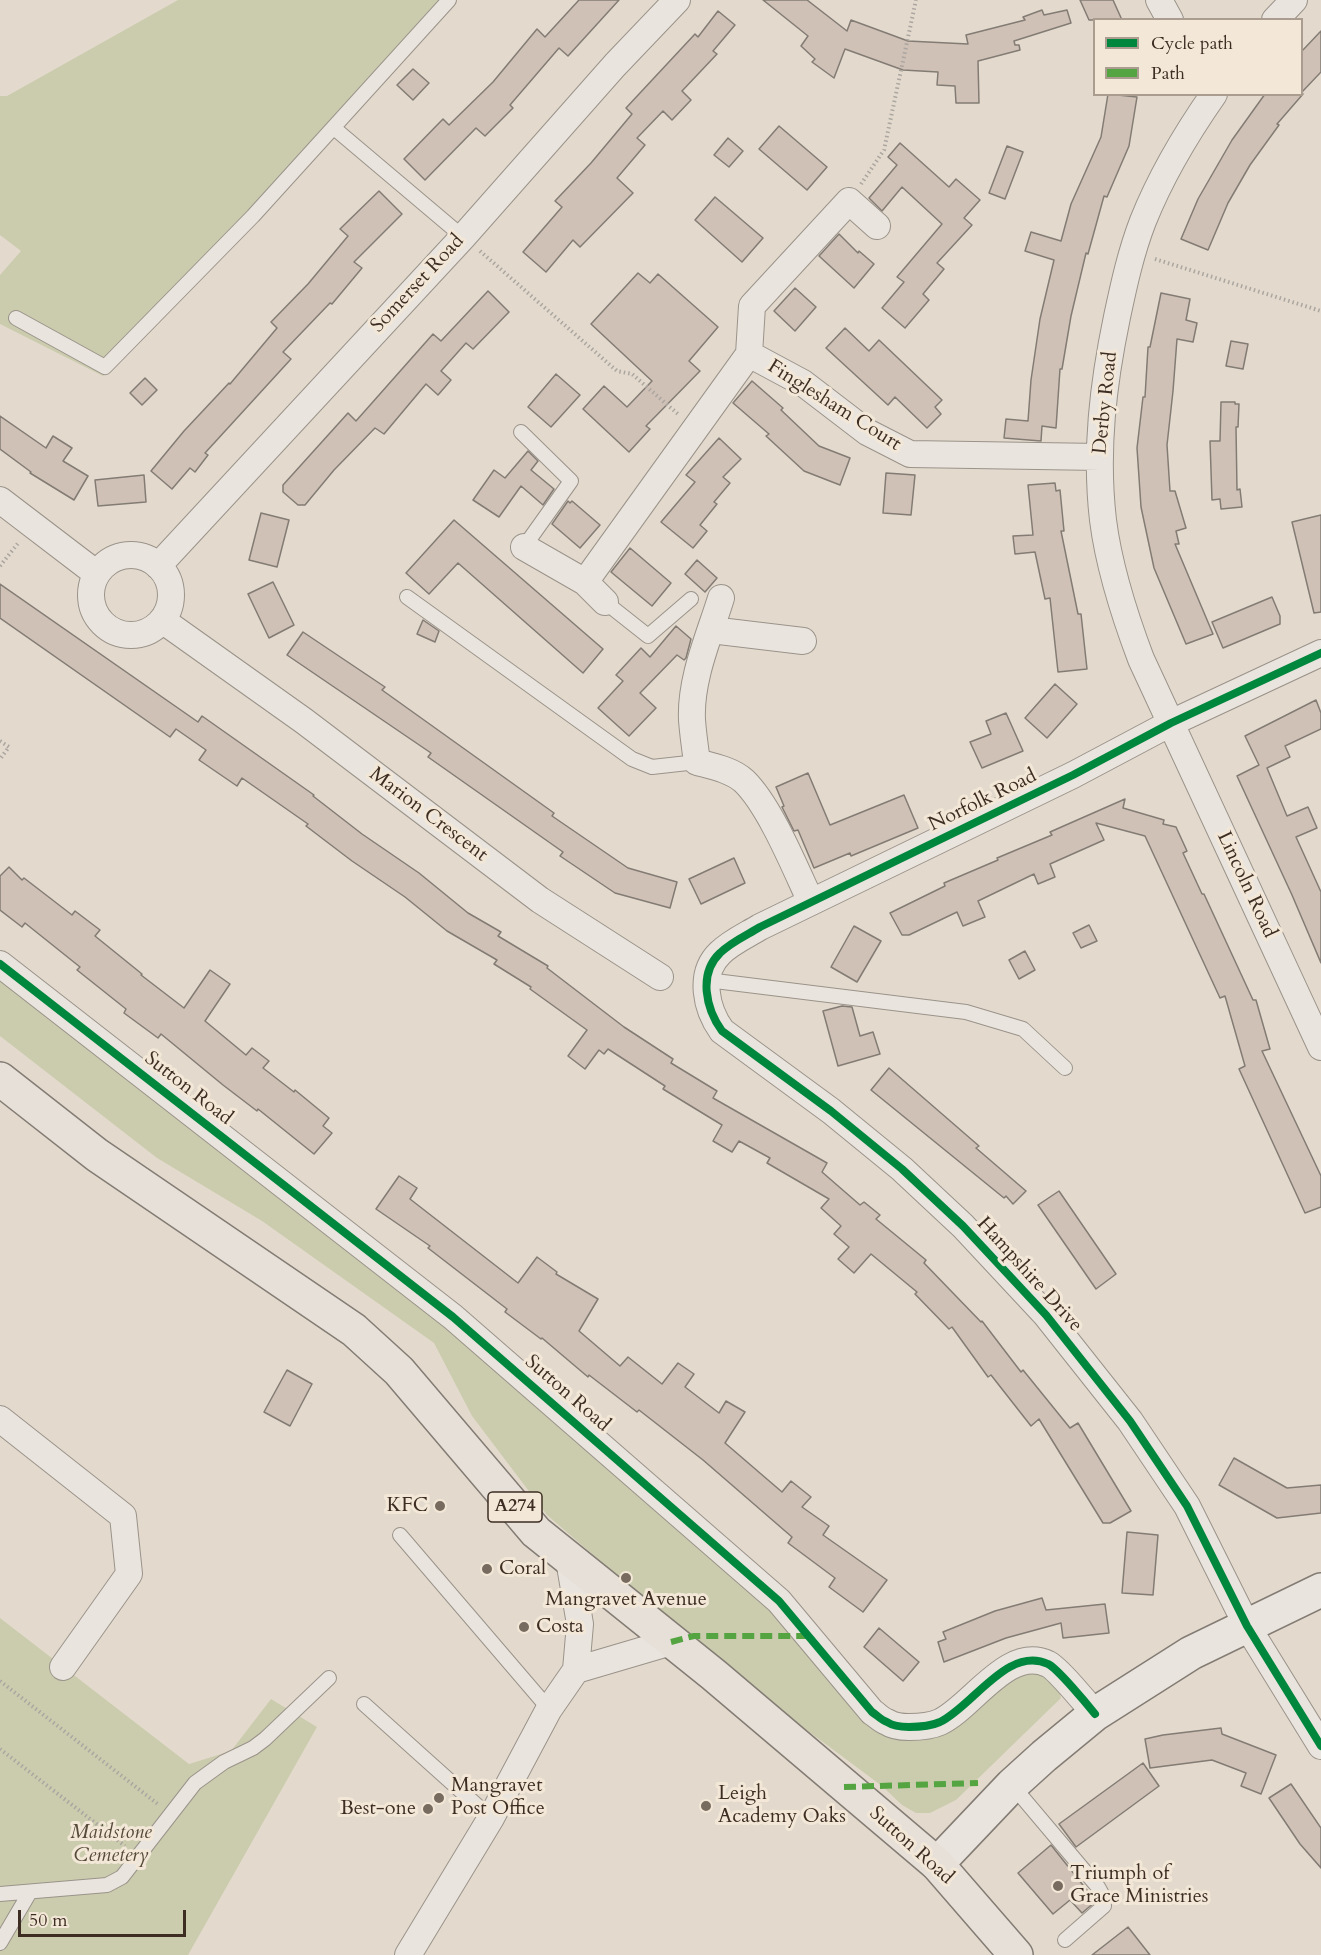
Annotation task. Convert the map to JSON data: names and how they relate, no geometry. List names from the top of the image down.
{
  "streets": {
    "main road": ["Sutton Road", "A274"],
    "street": [
      "Somerset Road",
      "Derby Road",
      "Finglesham Court",
      "Norfolk Road",
      "Marion Crescent",
      "Lincoln Road",
      "Hampshire Drive"
    ]
  },
  "crossings": [
    ["Somerset Road", "Marion Crescent"],
    ["Derby Road", "Finglesham Court"],
    ["Derby Road", "Norfolk Road"],
    ["Derby Road", "Lincoln Road"],
    ["Norfolk Road", "Lincoln Road"],
    ["Norfolk Road", "Hampshire Drive"]
  ],
  "parks": ["Maidstone Cemetery"],
  "places": [
    "KFC",
    "Coral",
    "Mangravet Avenue",
    "Costa",
    "Mangravet Post Office",
    "Leigh Academy Oaks",
    "Best-one",
    "Triumph of Grace Ministries"
  ],
  "legend": ["Cycle path", "Path"],
  "scale_bar": "50 m"
}
